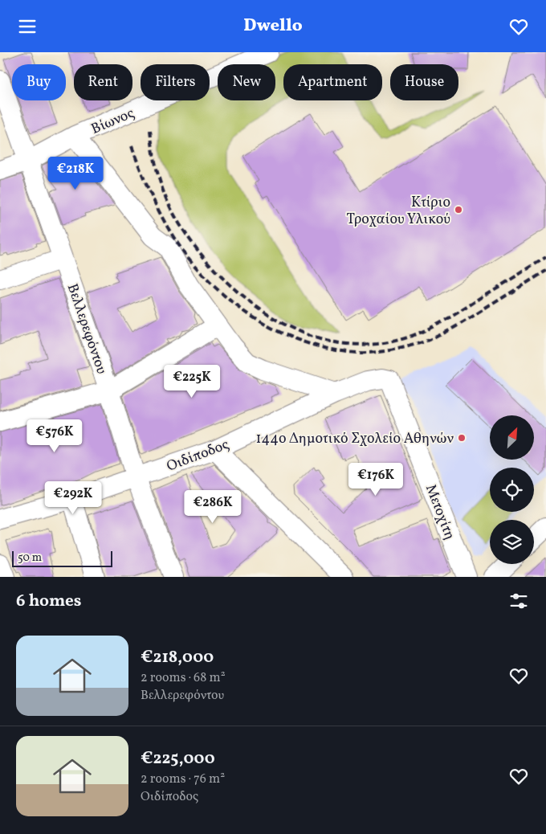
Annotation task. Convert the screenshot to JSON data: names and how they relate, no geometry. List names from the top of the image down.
{
  "streets": {
    "street": [
      "Βίωνος",
      "Βελλερεφόντου",
      "Οιδίποδος",
      "Μετοχίτη"
    ]
  },
  "crossings": [
    ["Βίωνος", "Βελλερεφόντου"],
    ["Βελλερεφόντου", "Οιδίποδος"],
    ["Οιδίποδος", "Μετοχίτη"]
  ],
  "places": ["Κτίριο Τροχαίου Υλικού", "144ο Δημοτικό Σχολείο Αθηνών"],
  "scale_bar": "50 m",
  "north": "top right",
  "page": {
    "header": "Dwello",
    "chip": [
      "Buy",
      "Rent",
      "Filters",
      "New",
      "Apartment",
      "House"
    ],
    "price": [
      "€218K",
      "€225K",
      "€576K",
      "€176K",
      "€292K",
      "€286K"
    ],
    "scale": "50 m",
    "heading": "6 homes",
    "list": [
      {
        "name": "€218,000",
        "note": "2 rooms · 68 m² · Βελλερεφόντου"
      },
      {
        "name": "€225,000",
        "note": "2 rooms · 76 m² · Οιδίποδος"
      }
    ]
  }
}
